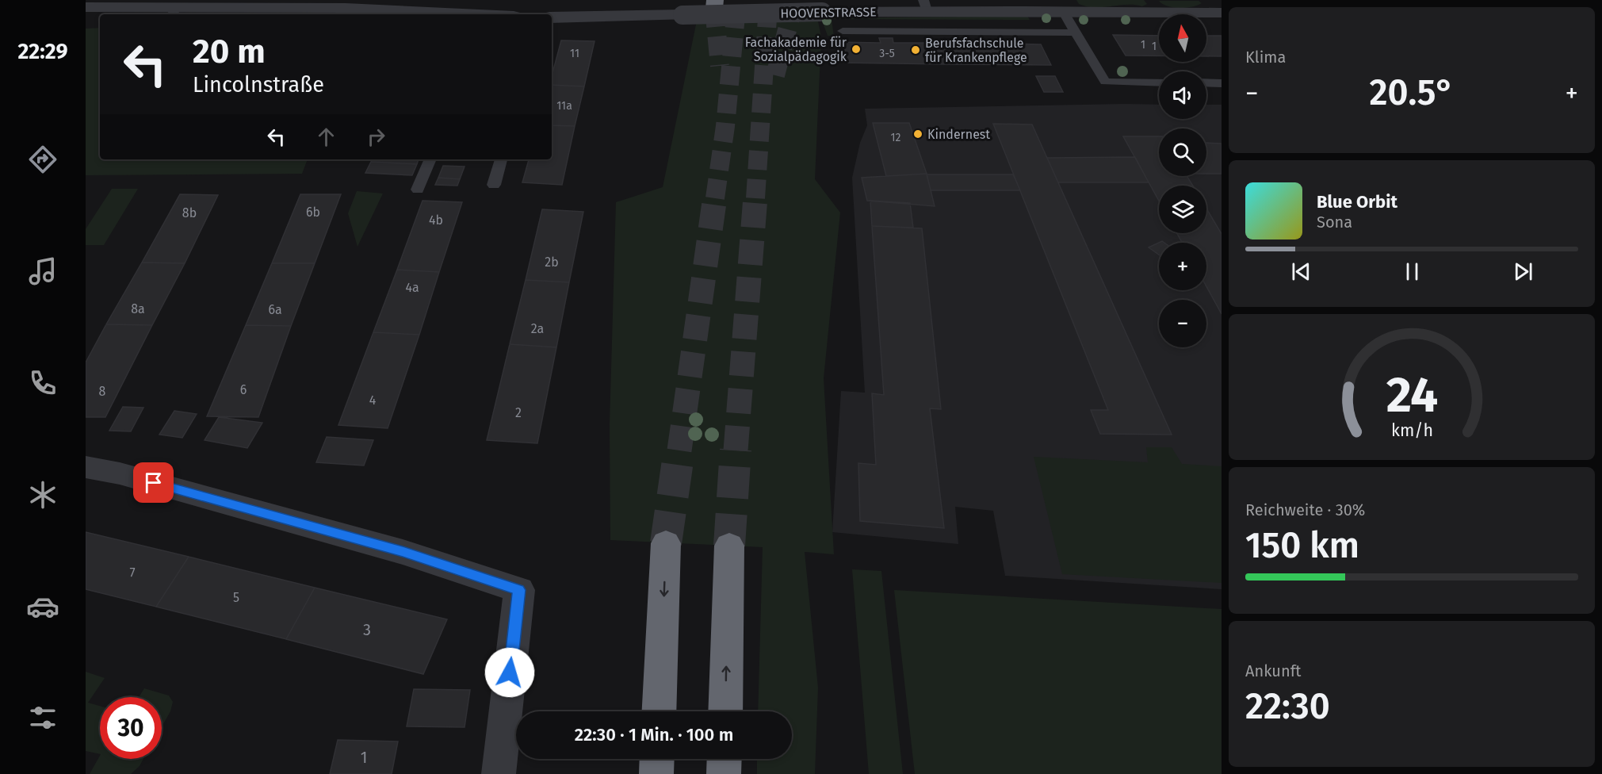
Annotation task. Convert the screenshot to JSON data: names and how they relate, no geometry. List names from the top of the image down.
{
  "streets": {
    "street": ["HOOVERSTRASSE"]
  },
  "places": ["Fachakademie für Sozialpädagogik", "Berufsfachschule für Krankenpflege", "Kindernest"],
  "house_numbers": [
    "1",
    "1",
    "11",
    "3-5",
    "11a",
    "12",
    "6b",
    "8b",
    "4b",
    "2b",
    "4a",
    "8a",
    "6a",
    "2a",
    "6",
    "8",
    "4",
    "2",
    "7",
    "5",
    "3",
    "1"
  ],
  "north": "top",
  "page": {
    "tabs": "22:29",
    "tile": [
      "Klima",
      ["Reichweite · 30%", "150 km"],
      ["Ankunft", "22:30"]
    ],
    "map_buttons": ["+", "−"],
    "turn": ["20 m", "Lincolnstraße"],
    "heat": ["−", "20.5°", "+"],
    "song": ["Blue Orbit", "Sona"],
    "limit": "30",
    "trip": "22:30 · 1 Min. · 100 m",
    "gauge": ["24", "km/h"]
  }
}
